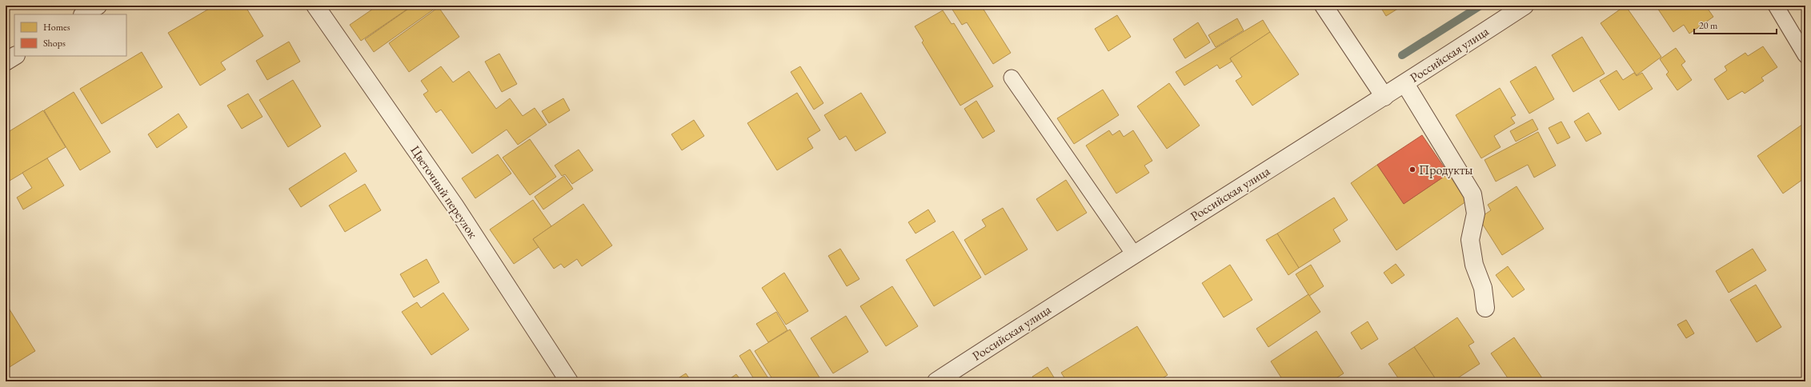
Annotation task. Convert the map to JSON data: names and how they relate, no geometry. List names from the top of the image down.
{
  "streets": {
    "street": ["Российская улица", "Цветочный переулок"]
  },
  "places": ["Продукты"],
  "legend": ["Homes", "Shops"],
  "scale_bar": "20 m"
}
